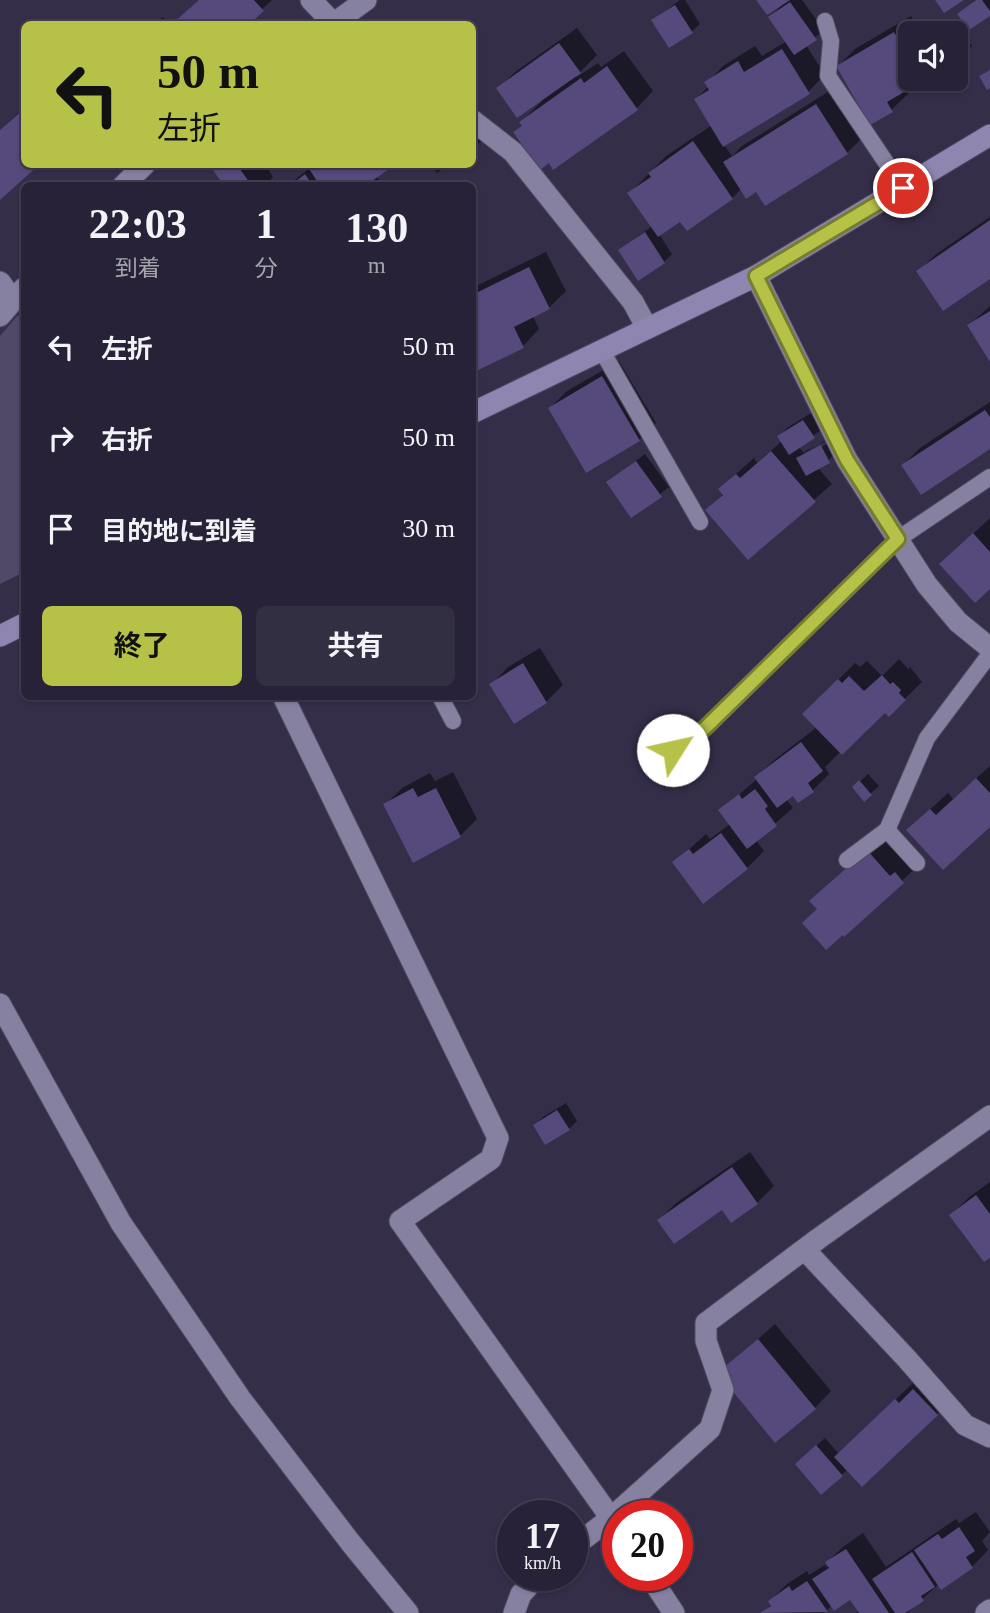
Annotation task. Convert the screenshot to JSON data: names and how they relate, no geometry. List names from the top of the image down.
{
  "page": {
    "turn": ["50 m", "左折"],
    "eta": [
      "22:03",
      "到着",
      "1",
      "分",
      "130",
      "m"
    ],
    "list": [
      {
        "name": "左折",
        "value": "50 m"
      },
      {
        "name": "右折",
        "value": "50 m"
      },
      {
        "name": "目的地に到着",
        "value": "30 m"
      }
    ],
    "buttons": ["終了", "共有"],
    "speed": "17 km/h",
    "limit": "20"
  }
}
